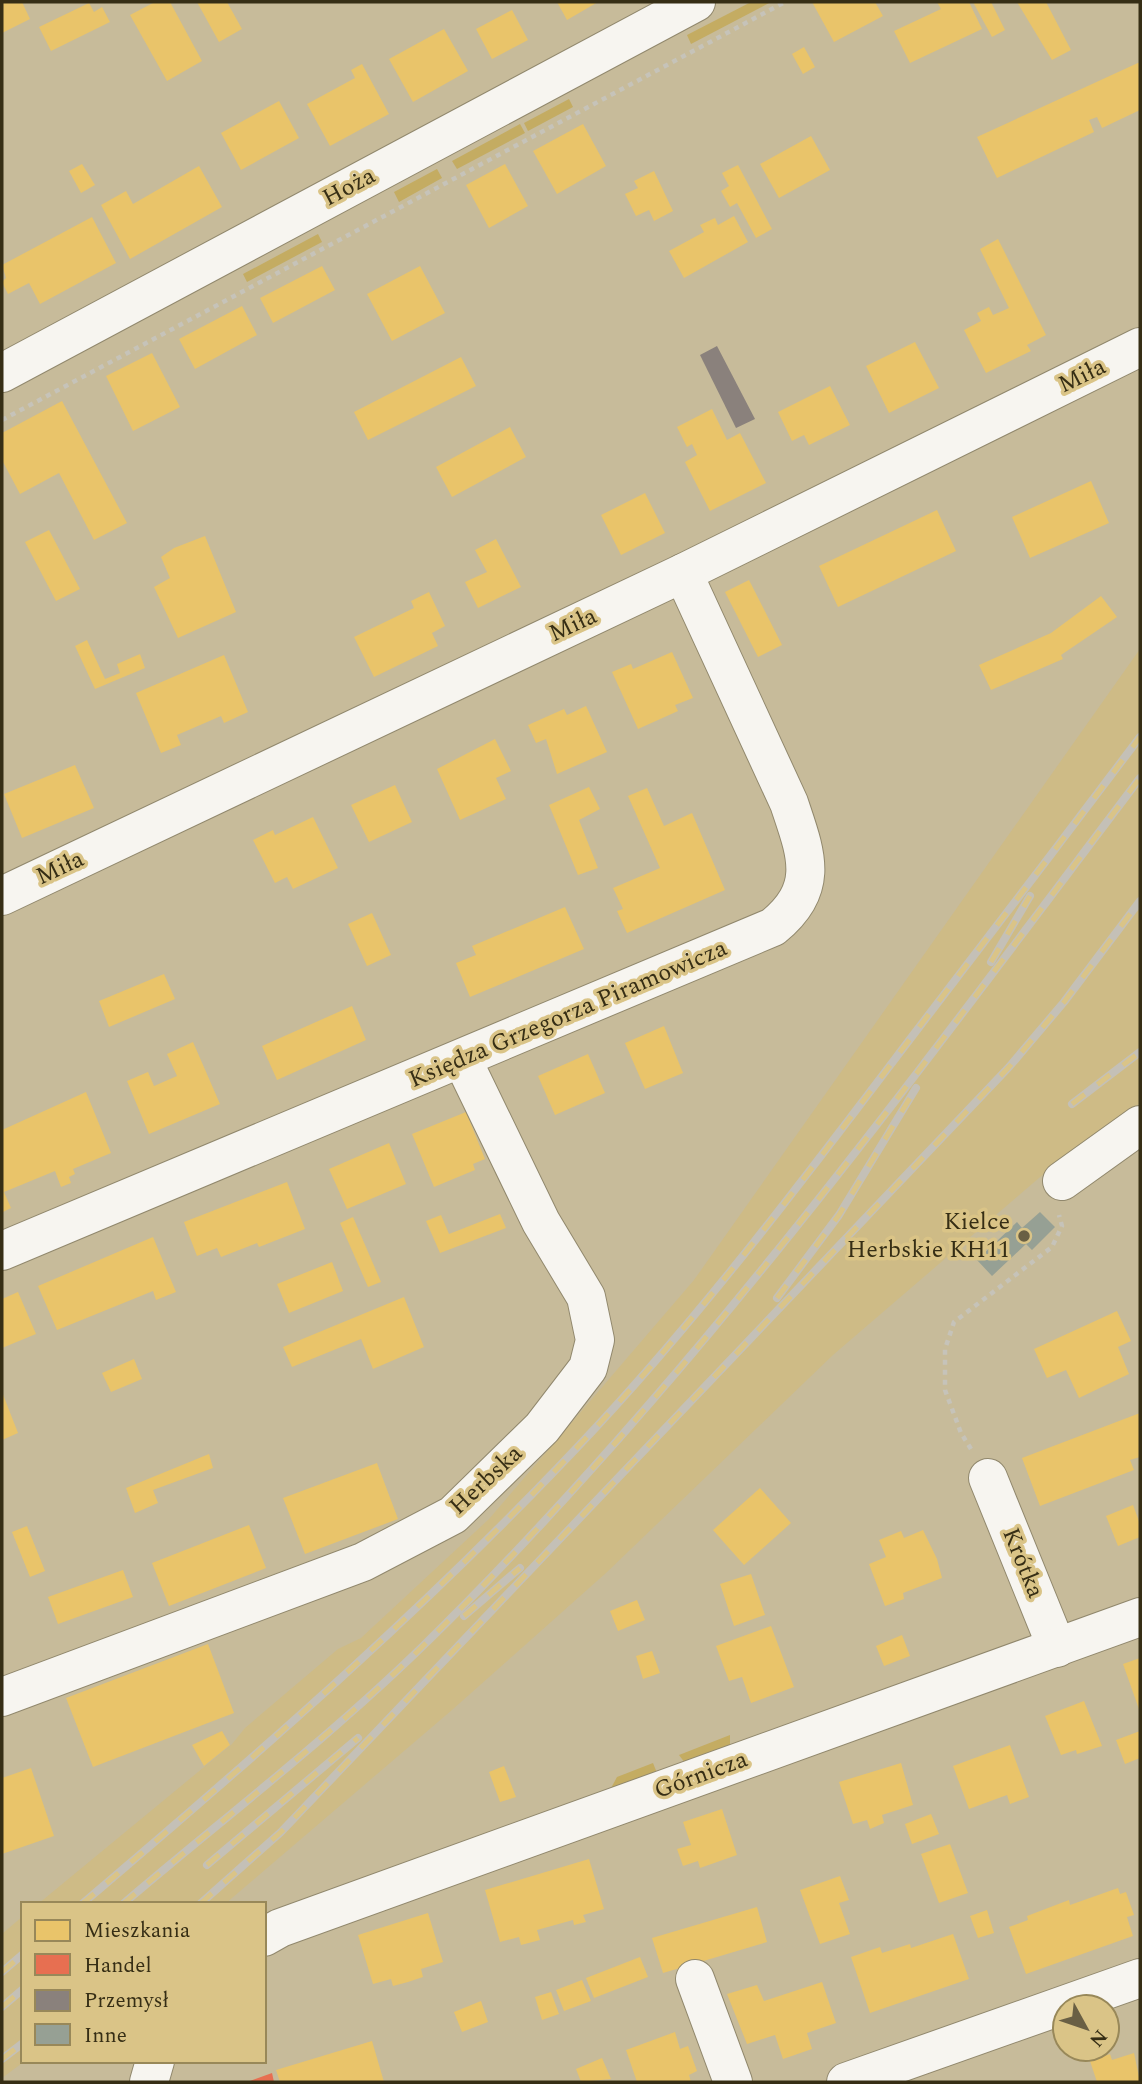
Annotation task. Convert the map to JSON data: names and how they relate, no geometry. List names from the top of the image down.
{
  "streets": {
    "street": [
      "Hoża",
      "Miła",
      "Księdza Grzegorza Piramowicza",
      "Herbska",
      "Krótka",
      "Górnicza"
    ]
  },
  "crossings": [
    ["Miła", "Księdza Grzegorza Piramowicza"],
    ["Księdza Grzegorza Piramowicza", "Herbska"],
    ["Krótka", "Górnicza"]
  ],
  "places": ["Kielce Herbskie KH11"],
  "legend": [
    "Mieszkania",
    "Handel",
    "Przemysł",
    "Inne"
  ],
  "north": "bottom right"
}
